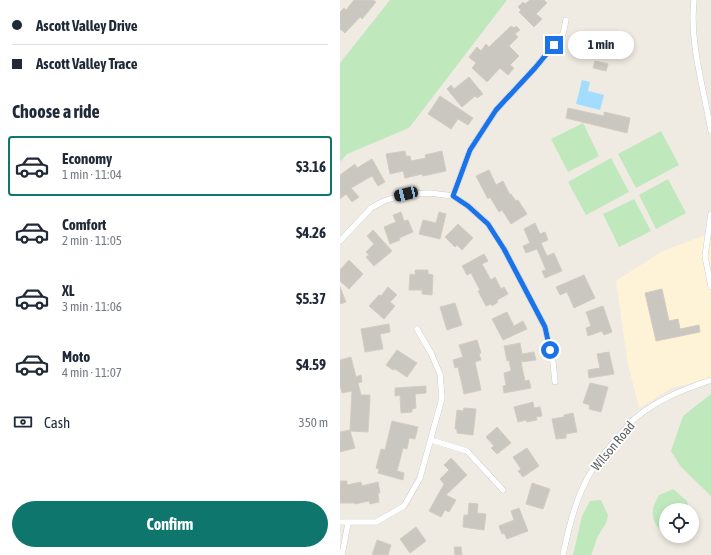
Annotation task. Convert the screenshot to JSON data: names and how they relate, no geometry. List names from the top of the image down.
{
  "streets": {
    "street": ["Wilson Road"]
  },
  "page": {
    "banner": ["Ascott Valley Drive", "Ascott Valley Trace"],
    "bubble": "1 min",
    "heading": "Choose a ride",
    "list": [
      {
        "name": "Economy",
        "note": "1 min · 11:04",
        "value": "$3.16"
      },
      {
        "name": "Comfort",
        "note": "2 min · 11:05",
        "value": "$4.26"
      },
      {
        "name": "XL",
        "note": "3 min · 11:06",
        "value": "$5.37"
      },
      {
        "name": "Moto",
        "note": "4 min · 11:07",
        "value": "$4.59"
      }
    ],
    "pay": ["Cash", "350 m"],
    "buttons": "Confirm"
  }
}
